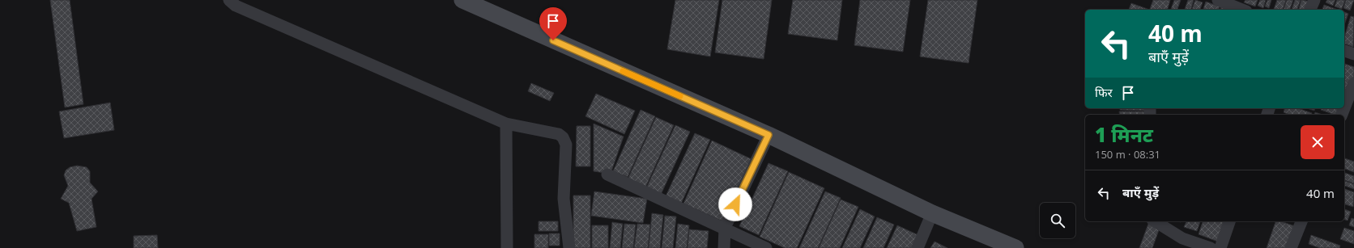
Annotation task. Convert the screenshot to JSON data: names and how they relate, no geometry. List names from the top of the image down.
{
  "page": {
    "turn": ["40 m", "बाएँ मुड़ें"],
    "then": "फिर",
    "heading": ["1 मिनट", "150 m · 08:31"],
    "list": [
      {
        "name": "बाएँ मुड़ें",
        "value": "40 m"
      }
    ]
  }
}
